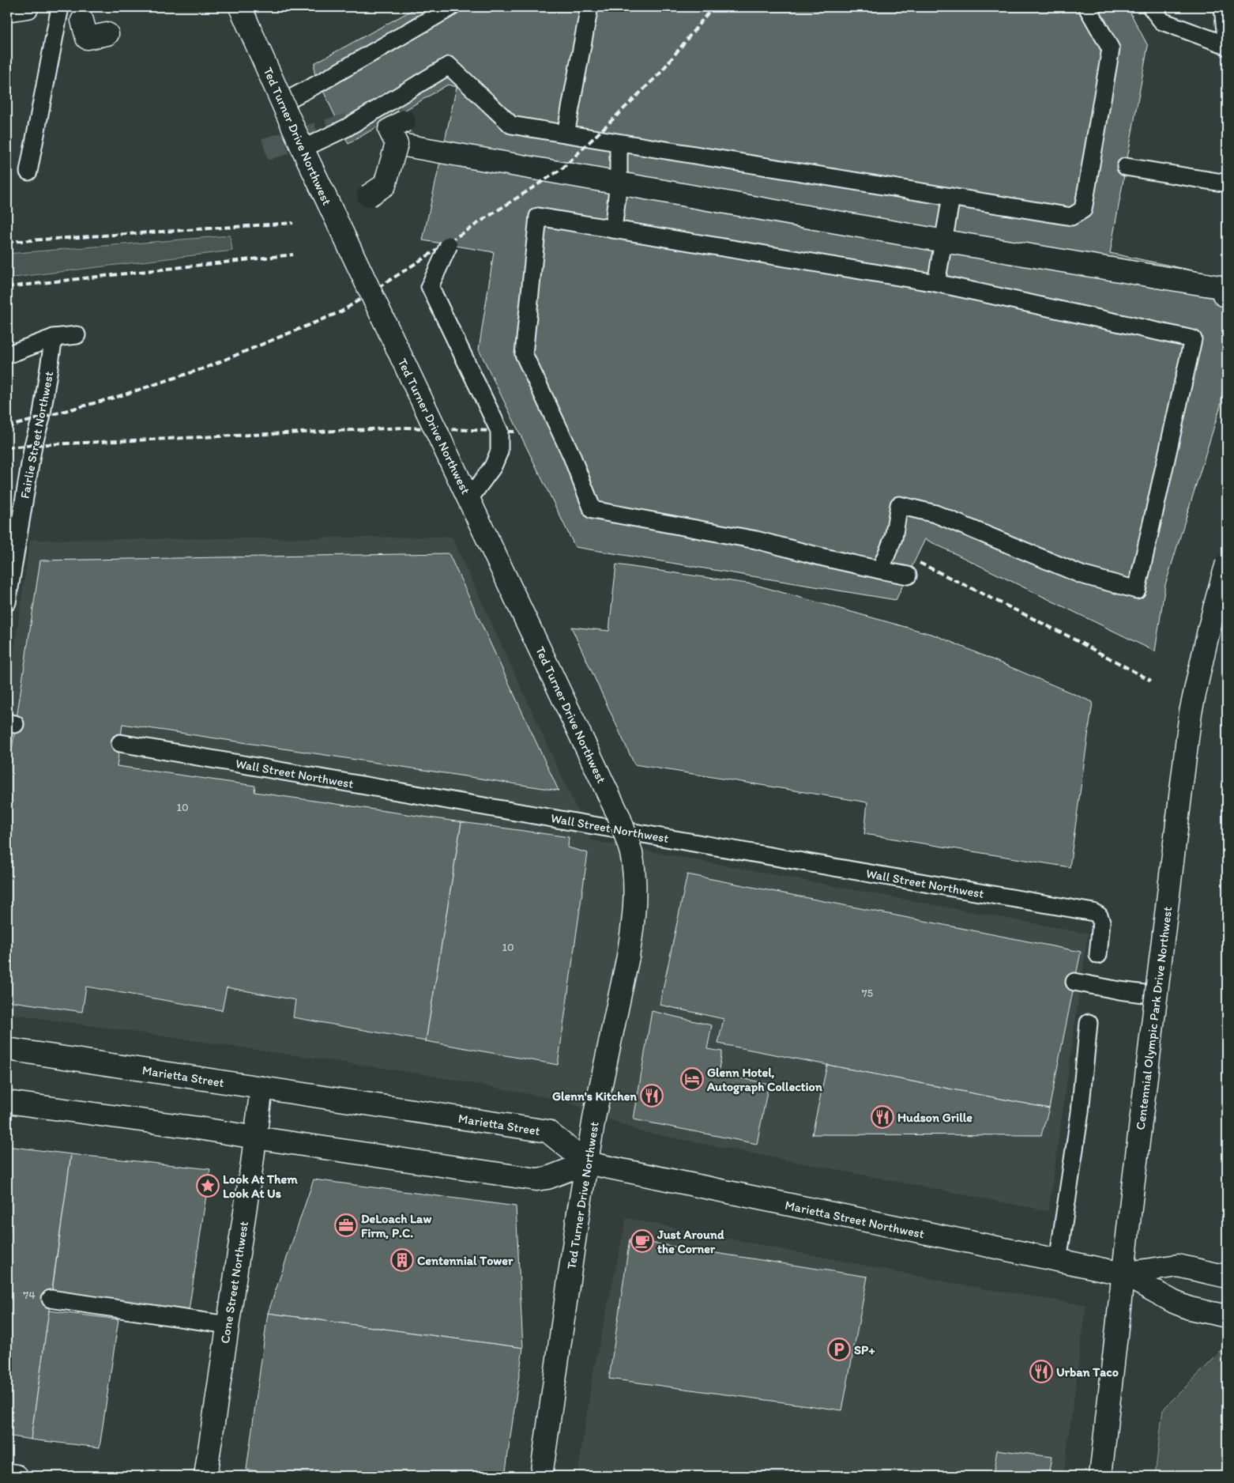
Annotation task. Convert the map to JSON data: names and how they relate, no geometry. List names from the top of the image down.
{
  "streets": {
    "street": [
      "Ted Turner Drive Northwest",
      "Centennial Olympic Park Drive Northwest",
      "Marietta Street",
      "Marietta Street Northwest",
      "Cone Street Northwest"
    ],
    "lane": ["Fairlie Street Northwest", "Wall Street Northwest"]
  },
  "crossings": [
    ["Ted Turner Drive Northwest", "Marietta Street"],
    ["Ted Turner Drive Northwest", "Marietta Street Northwest"],
    ["Centennial Olympic Park Drive Northwest", "Marietta Street Northwest"],
    ["Marietta Street", "Marietta Street Northwest"],
    ["Marietta Street", "Cone Street Northwest"]
  ],
  "places": {
    "hotel": ["Glenn Hotel, Autograph Collection"],
    "restaurant": ["Glenn's Kitchen", "Hudson Grille", "Urban Taco"],
    "place": ["Look At Them Look At Us"],
    "office": ["DeLoach Law Firm, P.C."],
    "cafe": ["Just Around the Corner"],
    "building": ["Centennial Tower"],
    "parking": ["SP+"]
  },
  "house_numbers": [
    "10",
    "10",
    "75",
    "74"
  ]
}
